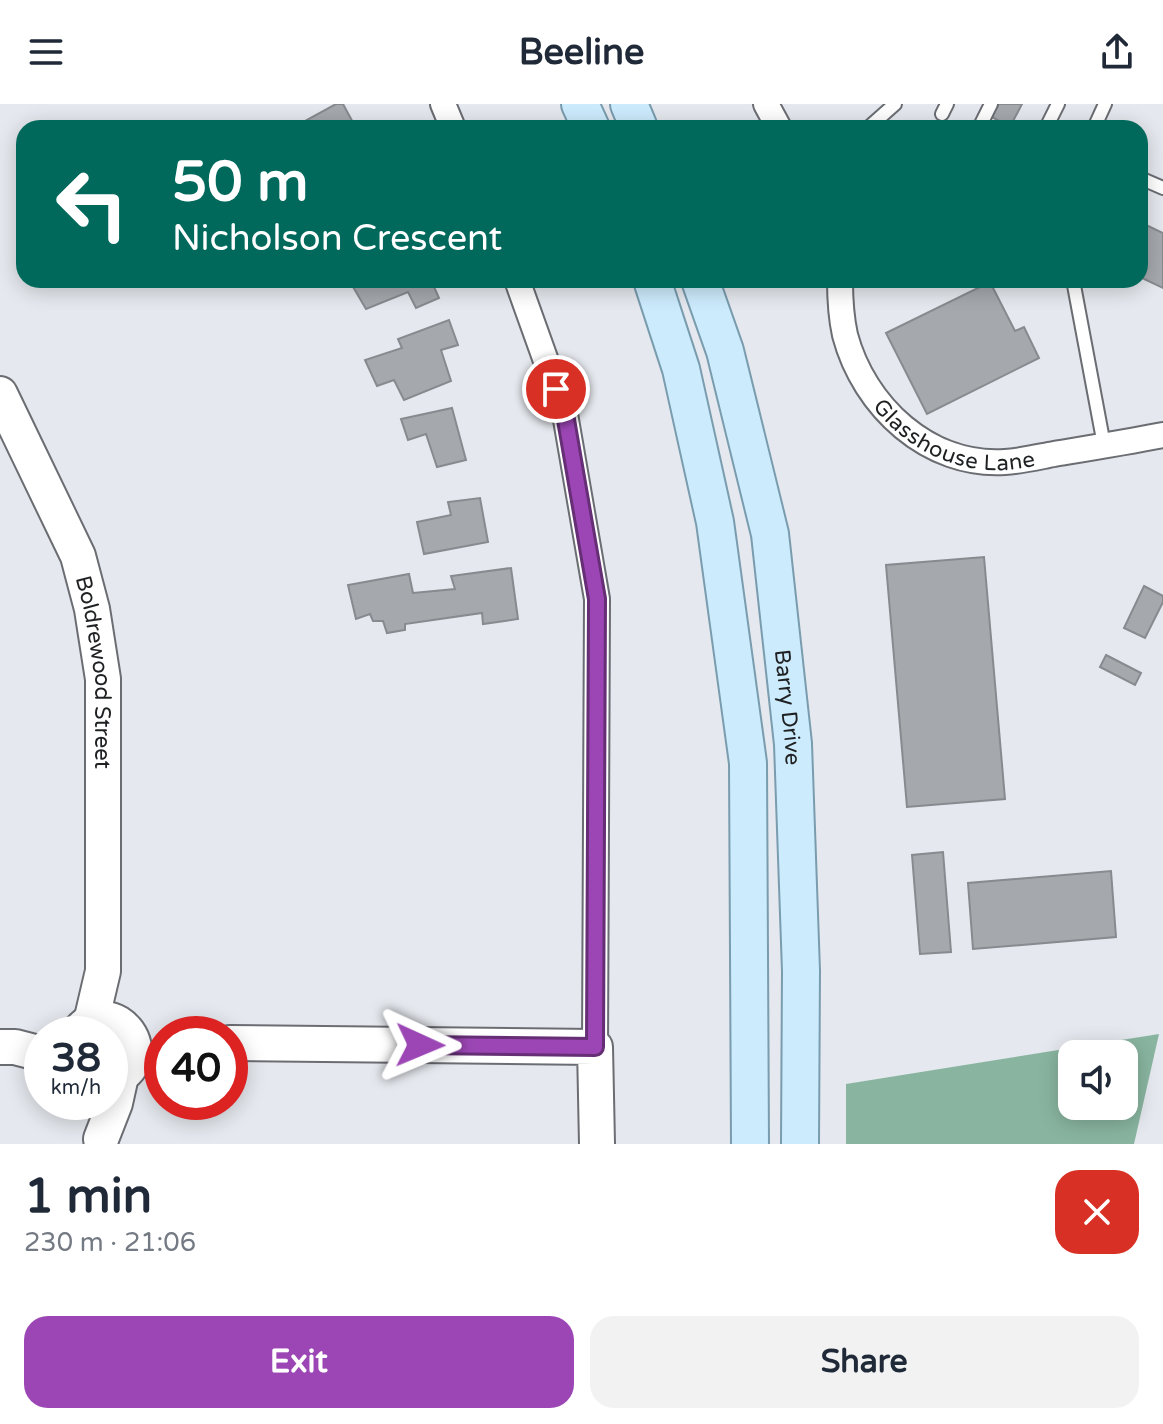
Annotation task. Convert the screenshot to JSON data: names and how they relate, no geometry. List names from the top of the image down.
{
  "streets": {
    "main road": ["Barry Drive"],
    "street": ["Glasshouse Lane", "Boldrewood Street"]
  },
  "page": {
    "header": "Beeline",
    "turn": ["50 m", "Nicholson Crescent"],
    "speed": "38 km/h",
    "limit": "40",
    "heading": ["1 min", "230 m · 21:06"],
    "buttons": ["Exit", "Share"]
  }
}
